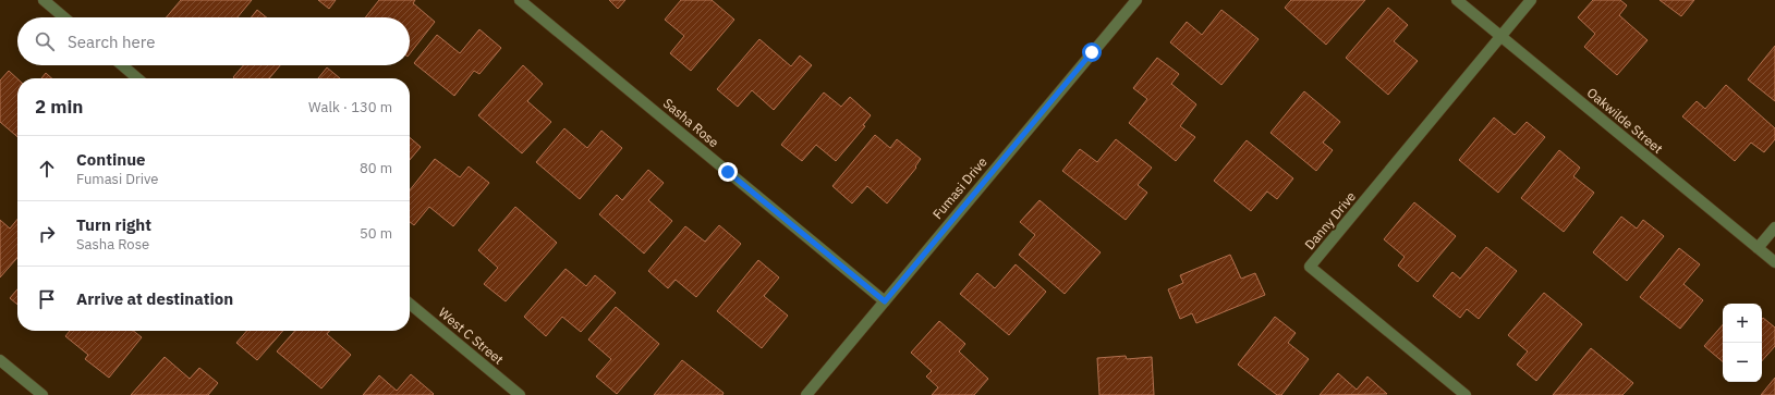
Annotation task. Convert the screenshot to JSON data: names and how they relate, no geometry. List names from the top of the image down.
{
  "streets": {
    "street": [
      "Oakwilde Street",
      "Sasha Rose",
      "Fumasi Drive",
      "Danny Drive",
      "West C Street"
    ]
  },
  "crossings": [
    ["Oakwilde Street", "Danny Drive"],
    ["Sasha Rose", "Fumasi Drive"]
  ],
  "page": {
    "search": "Search here",
    "heading": ["2 min", "Walk · 130 m"],
    "list": [
      ["Continue", "Fumasi Drive", "80 m"],
      ["Turn right", "Sasha Rose", "50 m"],
      "Arrive at destination"
    ],
    "map_buttons": ["+", "−"]
  }
}
